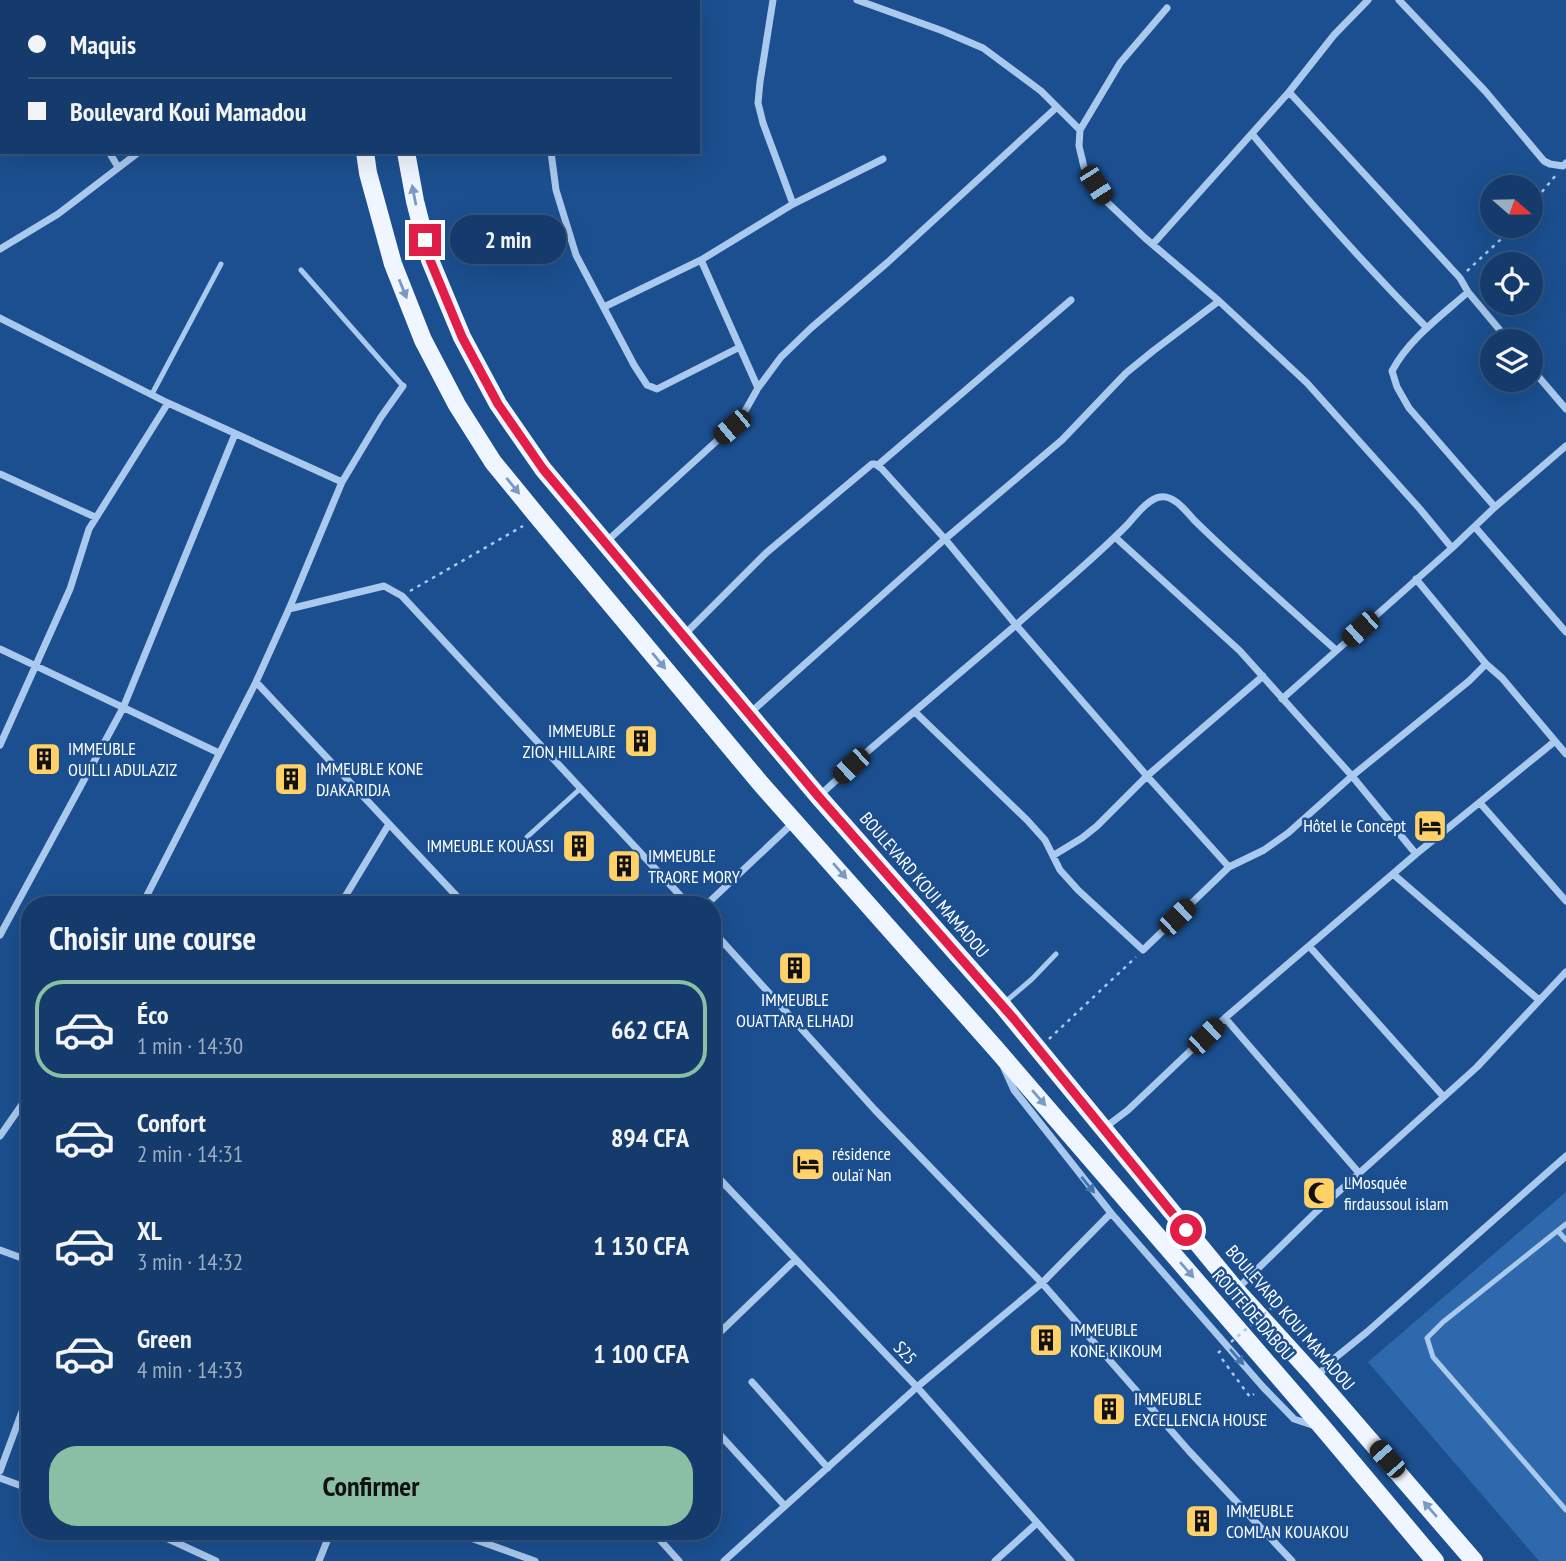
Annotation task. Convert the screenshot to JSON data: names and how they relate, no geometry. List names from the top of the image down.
{
  "streets": {
    "main road": ["BOULEVARD KOUI MAMADOU", "ROUTE DE DABOU"],
    "street": ["S25"]
  },
  "one_way": ["BOULEVARD KOUI MAMADOU", "ROUTE DE DABOU"],
  "places": {
    "building": [
      "IMMEUBLE ZION HILLAIRE",
      "IMMEUBLE OUILLI ADULAZIZ",
      "IMMEUBLE KONE DJAKARIDJA",
      "IMMEUBLE KOUASSI",
      "IMMEUBLE TRAORE MORY",
      "IMMEUBLE OUATTARA ELHADJ",
      "IMMEUBLE KONE KIKOUM",
      "IMMEUBLE EXCELLENCIA HOUSE",
      "IMMEUBLE COMLAN KOUAKOU"
    ],
    "hotel": ["Hôtel le Concept", "résidence oulaï Nan"],
    "mosque": ["LMosquée firdaussoul islam"]
  },
  "north": "right",
  "page": {
    "banner": ["Maquis", "Boulevard Koui Mamadou"],
    "bubble": "2 min",
    "heading": "Choisir une course",
    "list": [
      {
        "name": "Éco",
        "note": "1 min · 14:30",
        "value": "662 CFA"
      },
      {
        "name": "Confort",
        "note": "2 min · 14:31",
        "value": "894 CFA"
      },
      {
        "name": "XL",
        "note": "3 min · 14:32",
        "value": "1 130 CFA"
      },
      {
        "name": "Green",
        "note": "4 min · 14:33",
        "value": "1 100 CFA"
      }
    ],
    "buttons": "Confirmer"
  }
}
